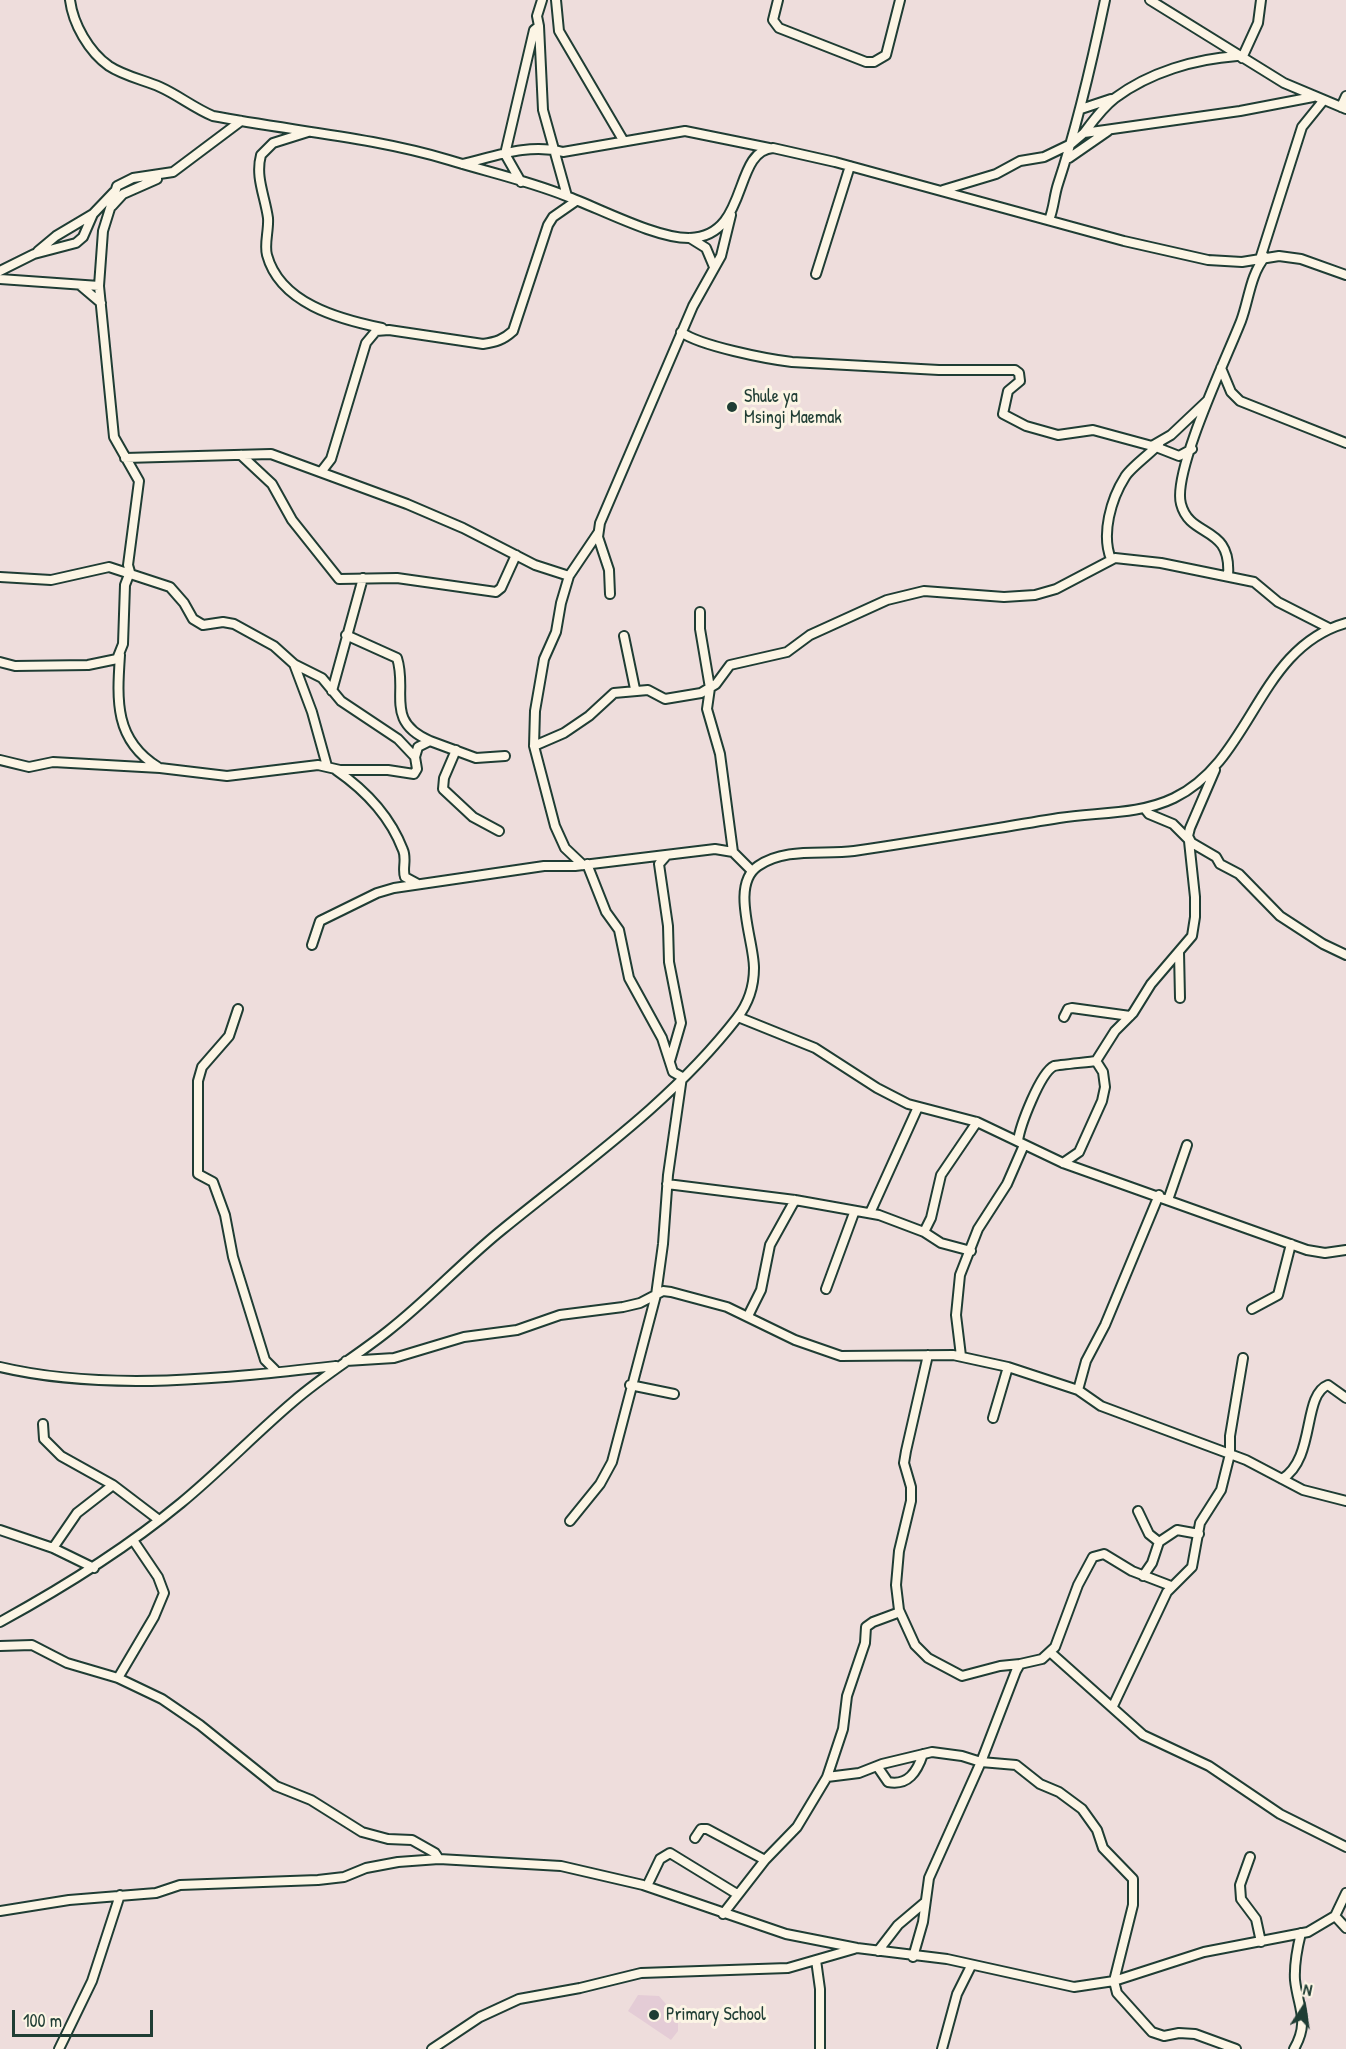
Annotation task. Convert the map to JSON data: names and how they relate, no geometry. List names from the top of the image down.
{
  "places": ["Shule ya Msingi Maemak", "Primary School"],
  "scale_bar": "100 m",
  "north": "top"
}
